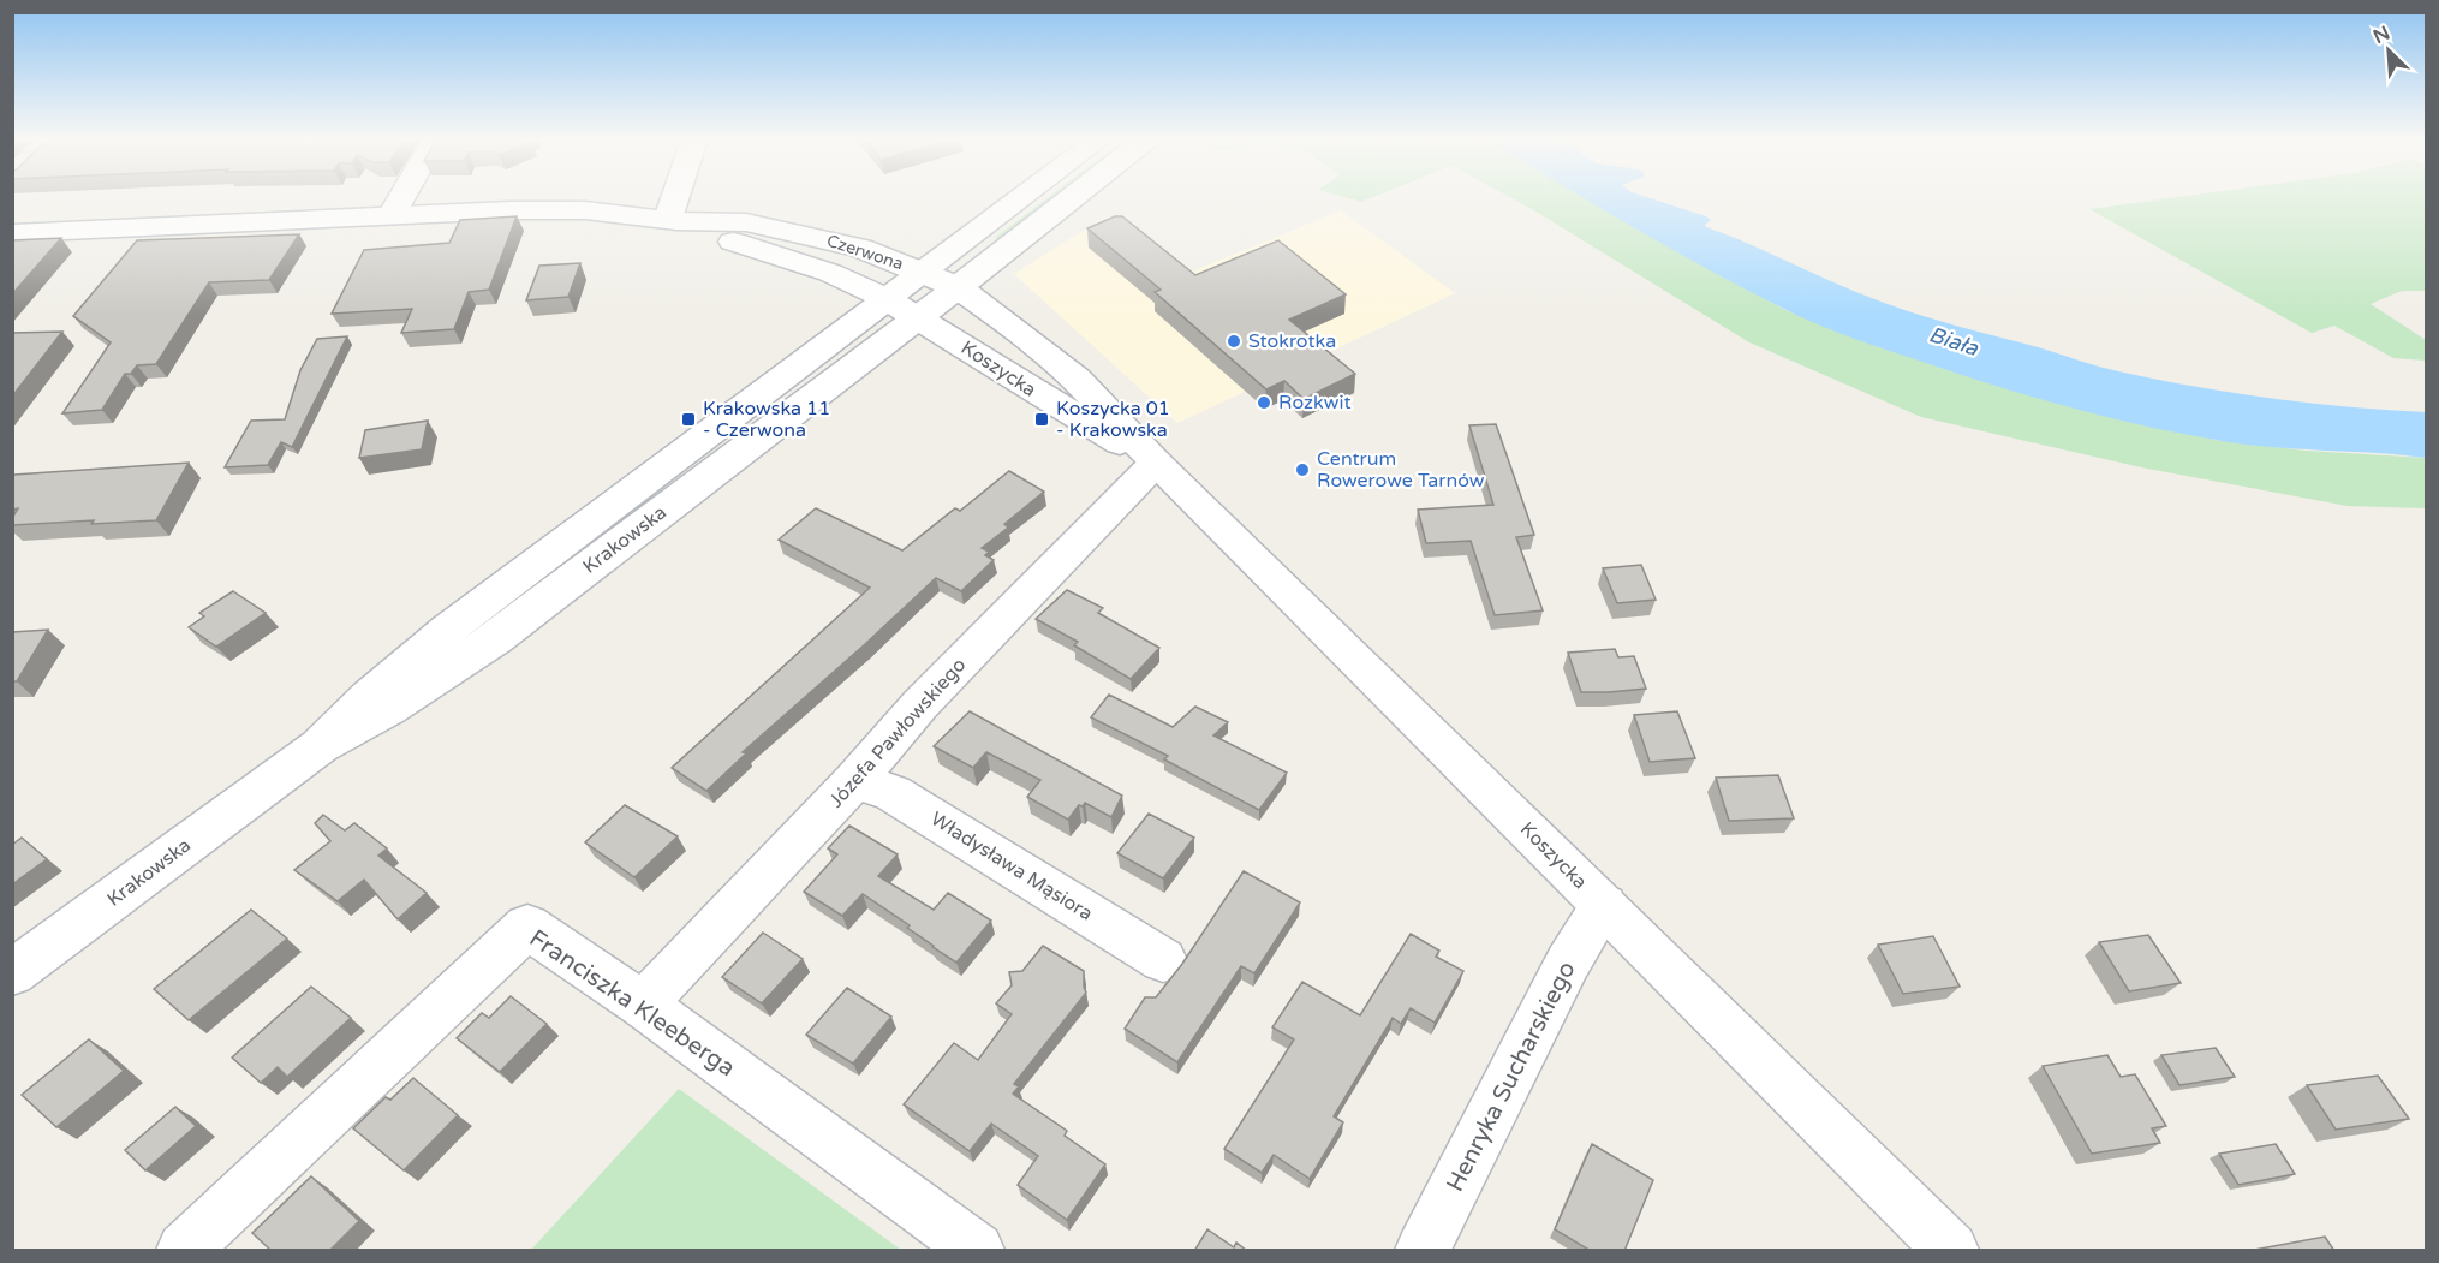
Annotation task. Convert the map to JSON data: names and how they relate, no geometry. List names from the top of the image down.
{
  "streets": {
    "street": [
      "Czerwona",
      "Koszycka",
      "Krakowska",
      "Józefa Pawłowskiego",
      "Władysława Mąsiora",
      "Franciszka Kleeberga",
      "Henryka Sucharskiego"
    ]
  },
  "crossings": [
    ["Czerwona", "Koszycka"],
    ["Czerwona", "Krakowska"],
    ["Koszycka", "Krakowska"],
    ["Koszycka", "Józefa Pawłowskiego"],
    ["Koszycka", "Henryka Sucharskiego"],
    ["Józefa Pawłowskiego", "Władysława Mąsiora"],
    ["Józefa Pawłowskiego", "Franciszka Kleeberga"]
  ],
  "water": ["Biała"],
  "places": {
    "other": ["Stokrotka", "Rozkwit", "Centrum Rowerowe Tarnów"],
    "transit": ["Krakowska 11 - Czerwona", "Koszycka 01 - Krakowska"]
  },
  "north": "top left"
}
